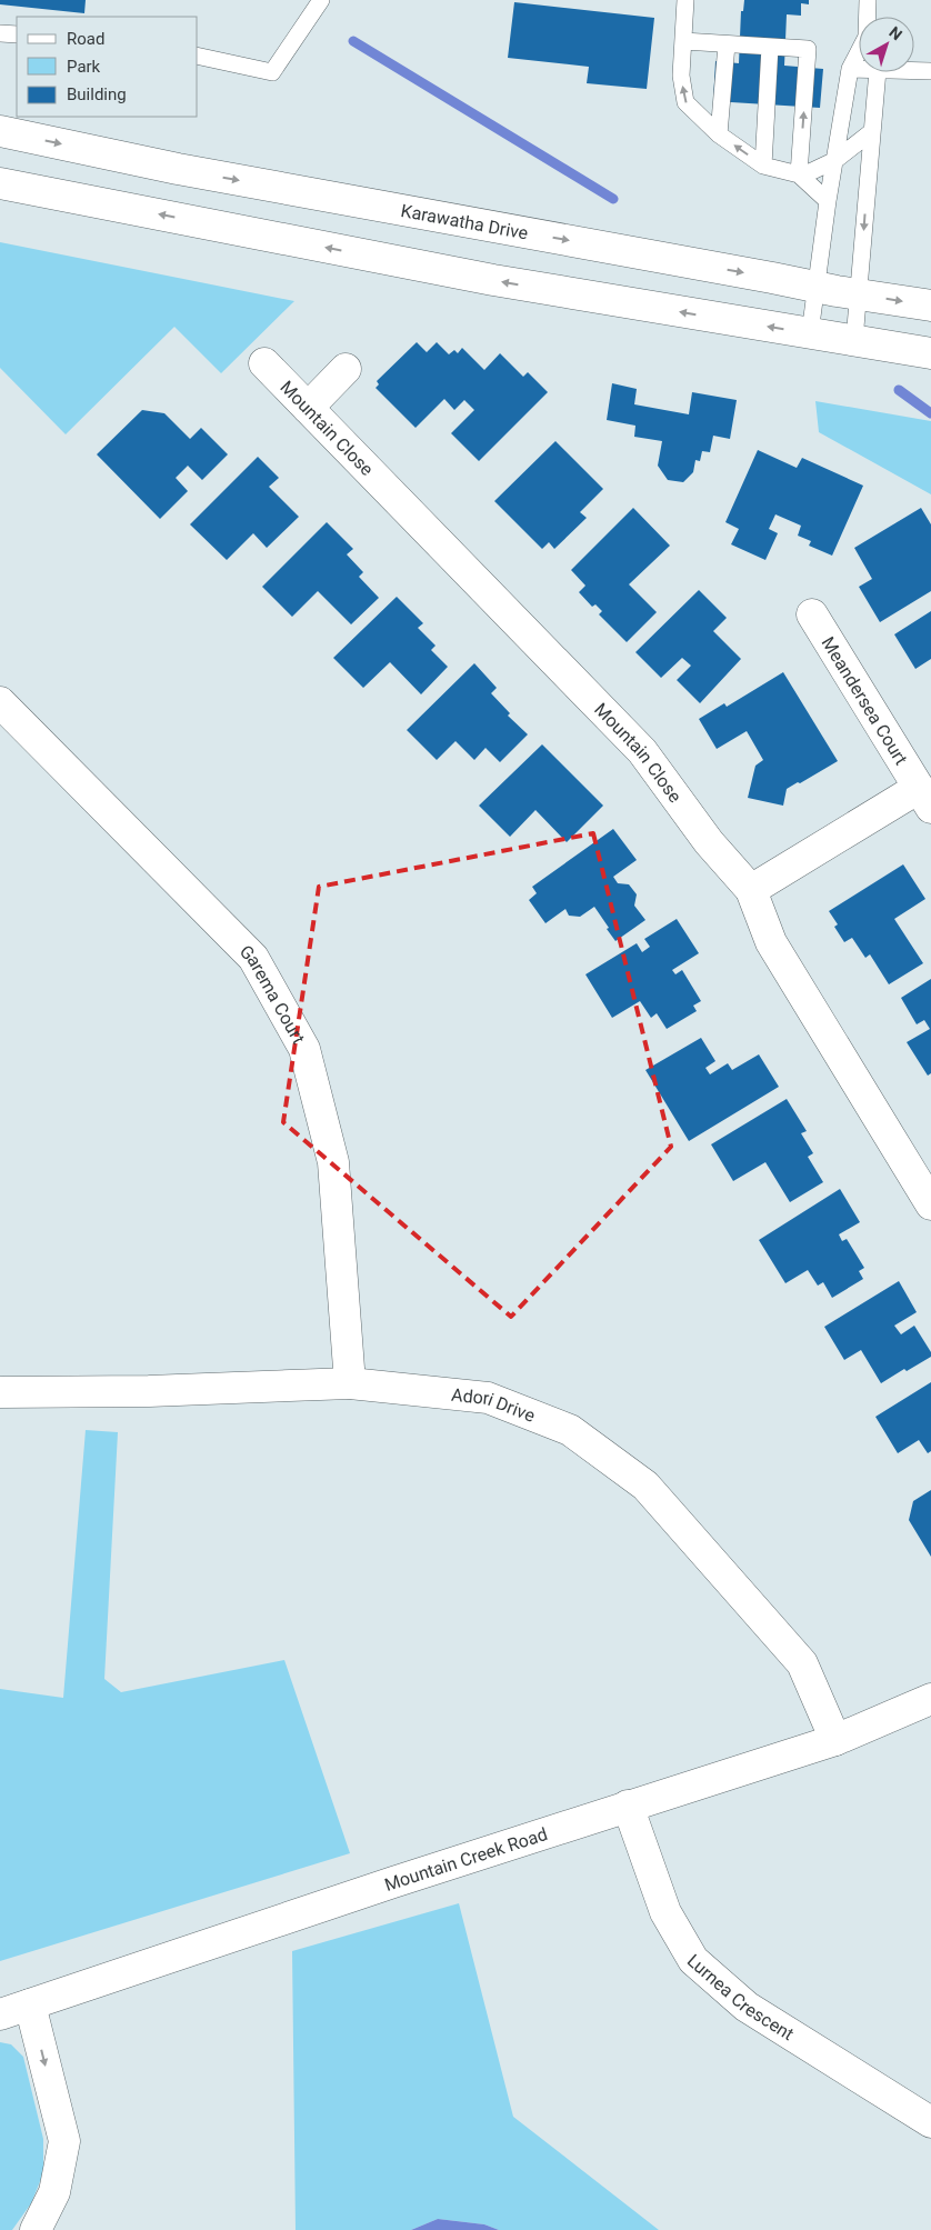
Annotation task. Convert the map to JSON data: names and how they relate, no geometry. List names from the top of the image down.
{
  "streets": {
    "street": [
      "Karawatha Drive",
      "Mountain Close",
      "Meandersea Court",
      "Garema Court",
      "Adori Drive",
      "Mountain Creek Road",
      "Lurnea Crescent"
    ]
  },
  "crossings": [
    ["Mountain Close", "Meandersea Court"],
    ["Garema Court", "Adori Drive"],
    ["Adori Drive", "Mountain Creek Road"],
    ["Mountain Creek Road", "Lurnea Crescent"]
  ],
  "legend": ["Road", "Park", "Building"],
  "north": "top right"
}
